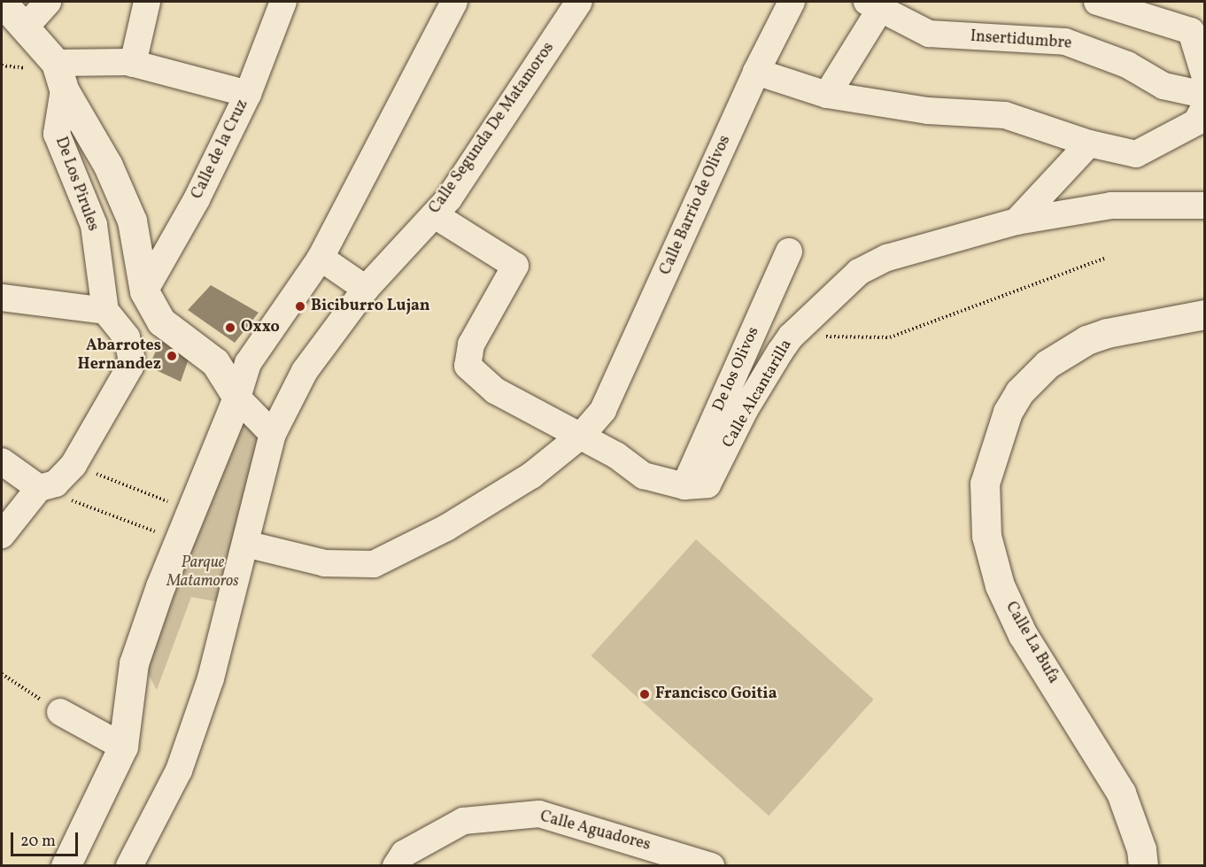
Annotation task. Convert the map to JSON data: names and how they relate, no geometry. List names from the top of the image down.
{
  "streets": {
    "street": [
      "Insertidumbre",
      "Calle Segunda De Matamoros",
      "Calle de la Cruz",
      "De Los Pirules",
      "Calle Barrio de Olivos",
      "De los Olivos",
      "Calle Alcantarilla",
      "Calle La Bufa",
      "Calle Aguadores"
    ]
  },
  "crossings": [
    ["De los Olivos", "Calle Alcantarilla"]
  ],
  "parks": ["Parque Matamoros"],
  "places": [
    "Biciburro Lujan",
    "Oxxo",
    "Abarrotes Hernandez",
    "Francisco Goitia"
  ],
  "scale_bar": "20 m"
}
